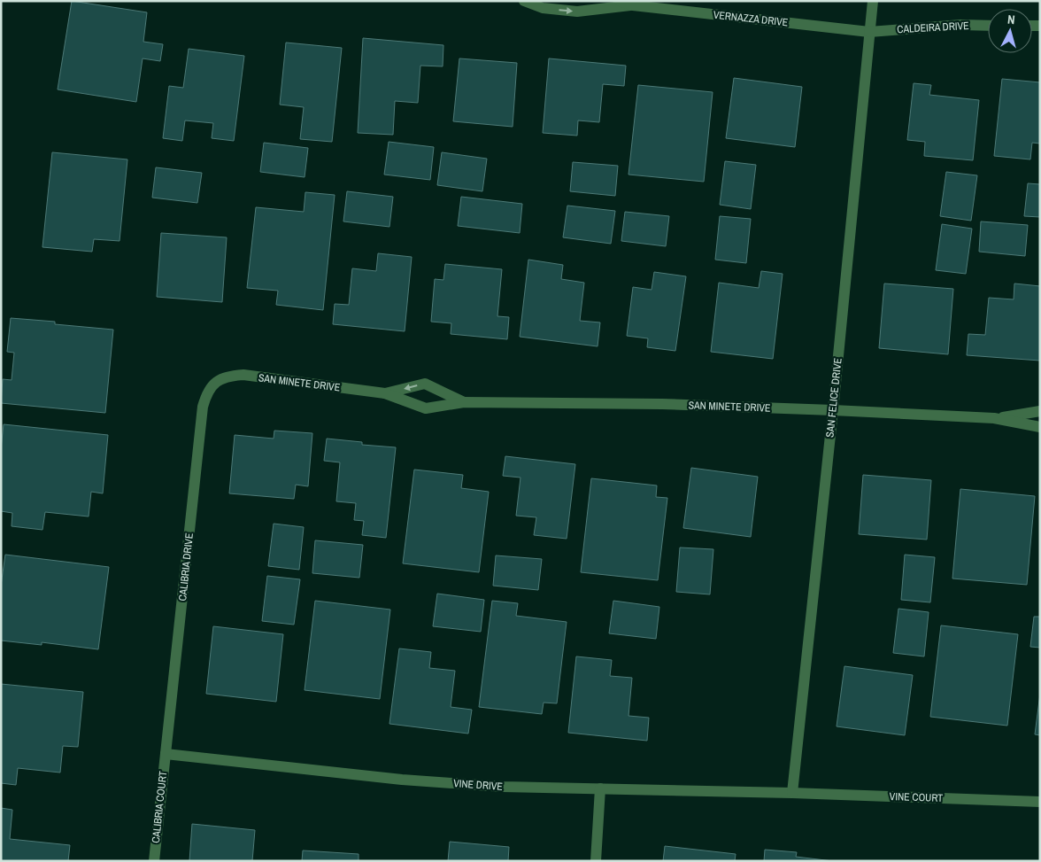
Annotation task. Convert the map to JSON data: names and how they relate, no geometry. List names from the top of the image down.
{
  "streets": {
    "street": [
      "VERNAZZA DRIVE",
      "CALDEIRA DRIVE",
      "SAN MINETE DRIVE",
      "SAN FELICE DRIVE",
      "CALIBRIA DRIVE",
      "VINE DRIVE",
      "VINE COURT",
      "CALIBRIA COURT"
    ]
  },
  "crossings": [
    ["VERNAZZA DRIVE", "CALDEIRA DRIVE"],
    ["VERNAZZA DRIVE", "SAN FELICE DRIVE"],
    ["CALDEIRA DRIVE", "SAN FELICE DRIVE"],
    ["SAN MINETE DRIVE", "SAN FELICE DRIVE"],
    ["SAN MINETE DRIVE", "CALIBRIA DRIVE"],
    ["SAN FELICE DRIVE", "VINE DRIVE"],
    ["SAN FELICE DRIVE", "VINE COURT"],
    ["CALIBRIA DRIVE", "VINE DRIVE"],
    ["CALIBRIA DRIVE", "CALIBRIA COURT"],
    ["VINE DRIVE", "VINE COURT"],
    ["VINE DRIVE", "CALIBRIA COURT"]
  ],
  "north": "top"
}
